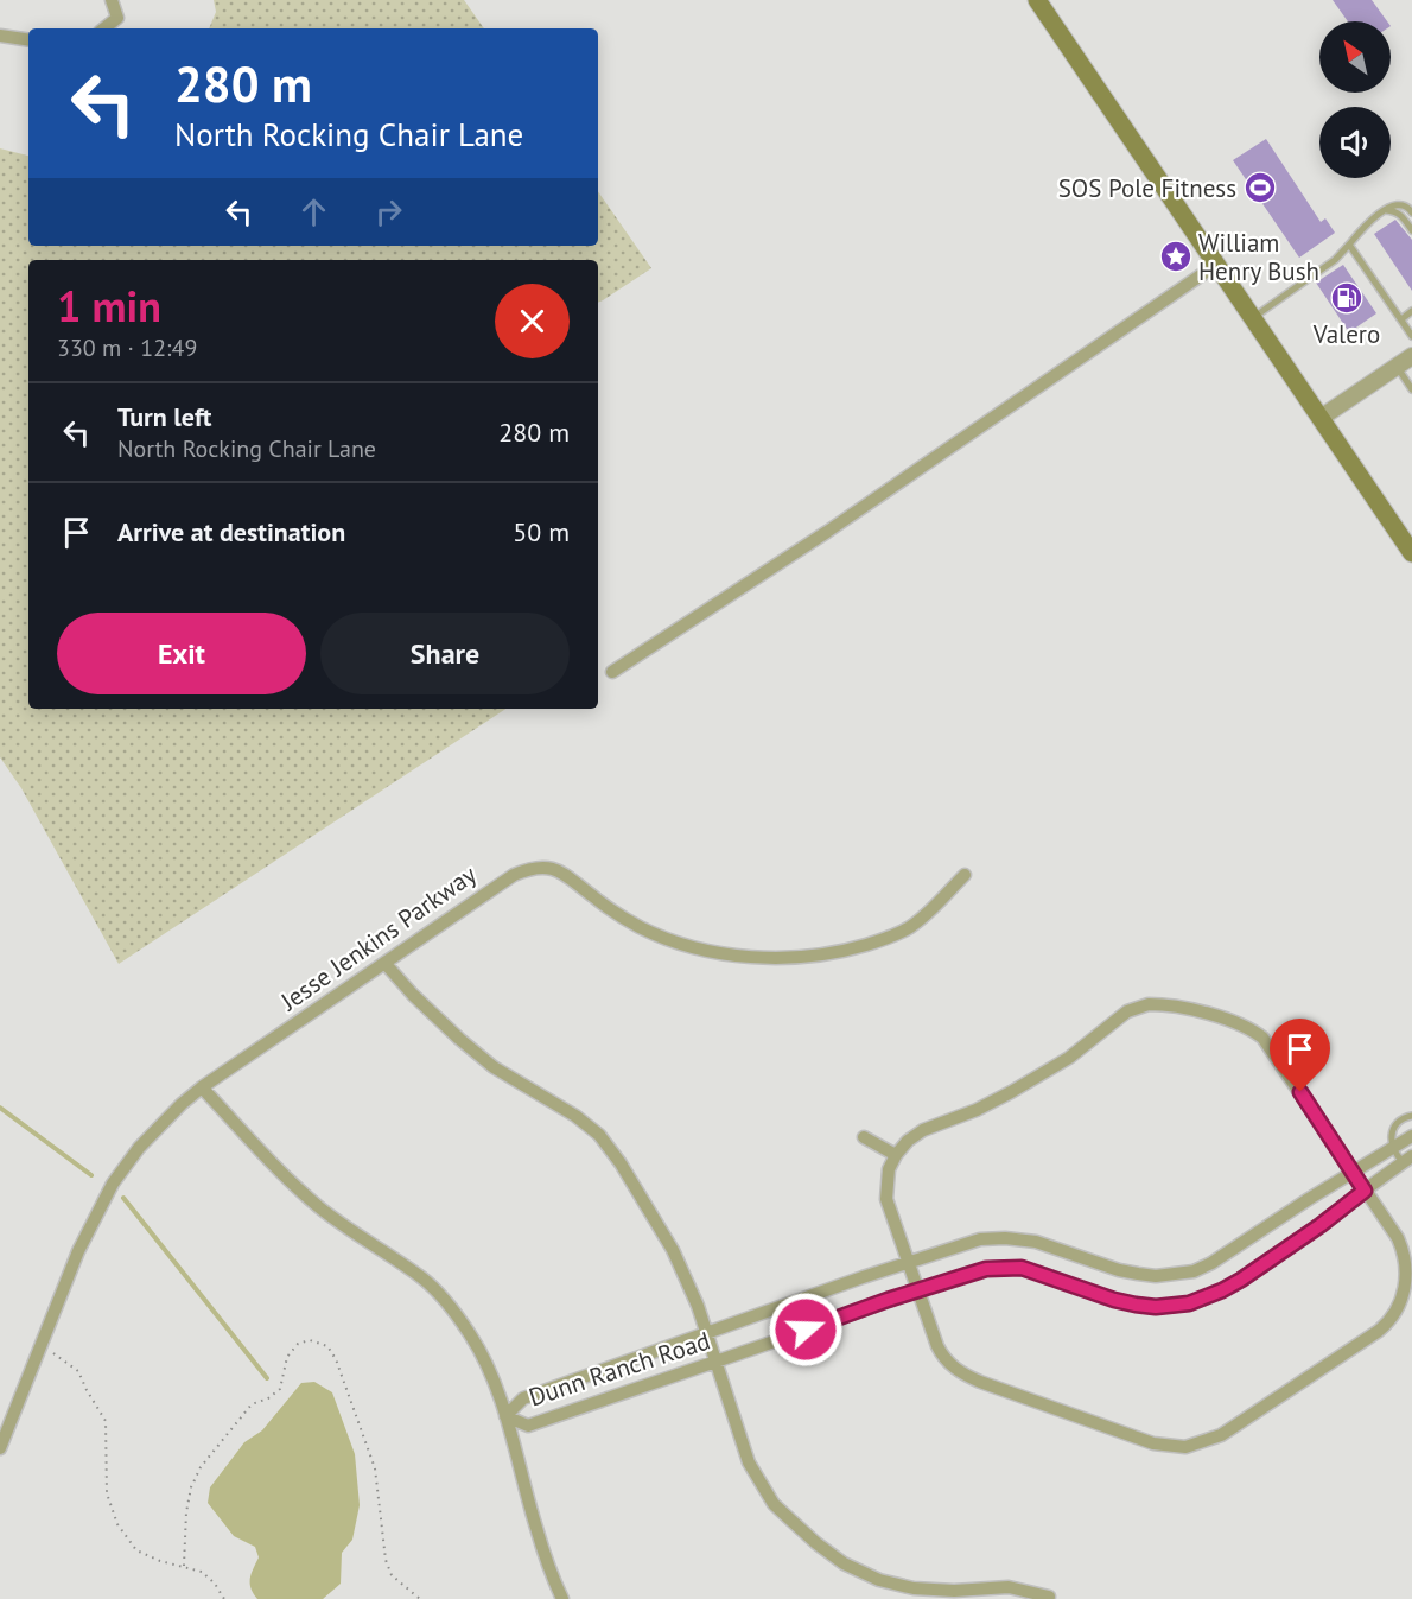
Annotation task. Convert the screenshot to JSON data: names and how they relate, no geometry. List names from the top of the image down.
{
  "streets": {
    "street": ["Jesse Jenkins Parkway", "Dunn Ranch Road"]
  },
  "places": {
    "sports": ["SOS Pole Fitness"],
    "place": ["William Henry Bush"],
    "fuel station": ["Valero"]
  },
  "north": "top left",
  "page": {
    "turn": ["280 m", "North Rocking Chair Lane"],
    "heading": ["1 min", "330 m · 12:49"],
    "list": [
      {
        "name": "Turn left",
        "note": "North Rocking Chair Lane",
        "value": "280 m"
      },
      {
        "name": "Arrive at destination",
        "value": "50 m"
      }
    ],
    "buttons": ["Exit", "Share"]
  }
}
